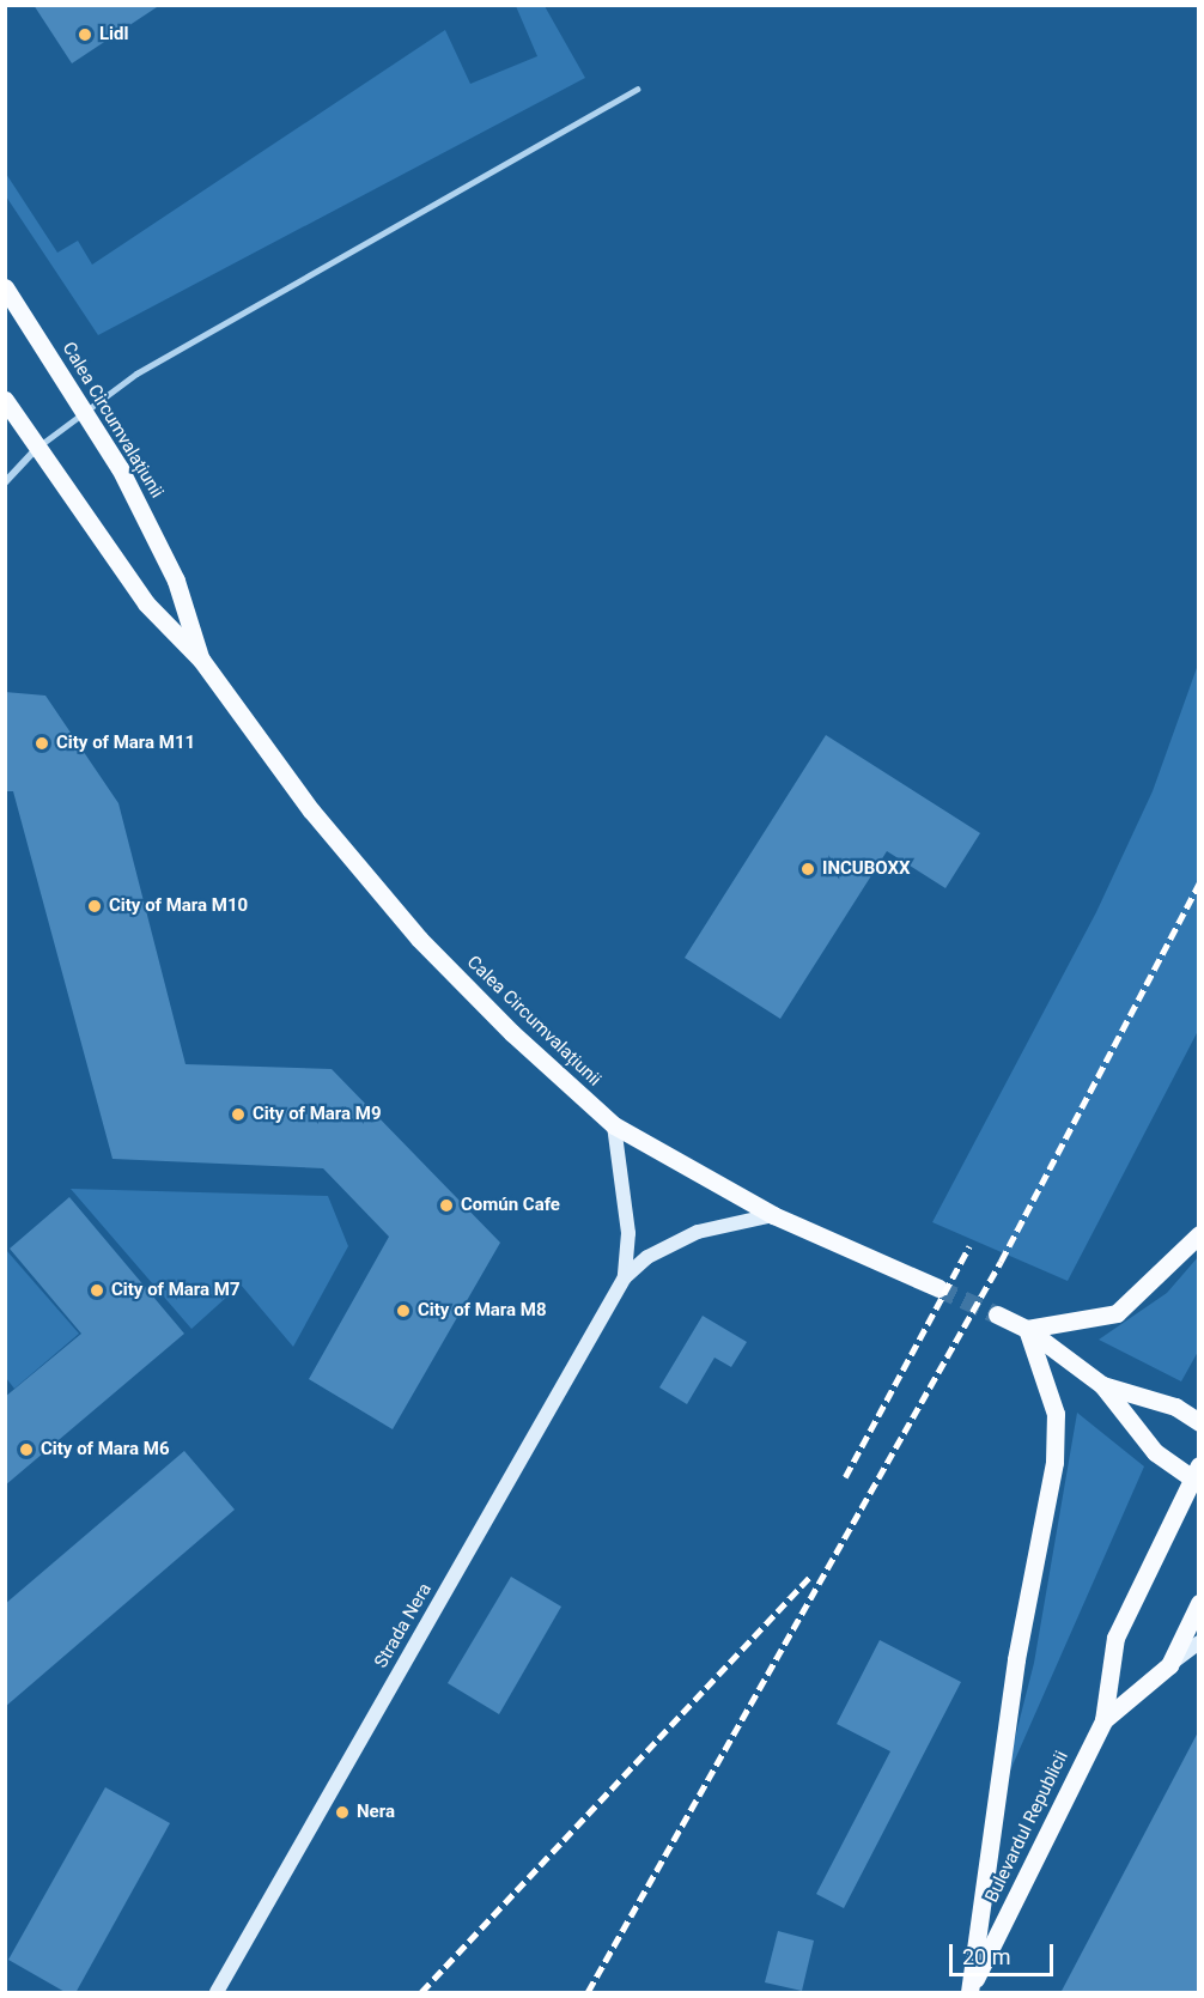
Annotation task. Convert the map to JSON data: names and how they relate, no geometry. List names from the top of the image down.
{
  "streets": {
    "main road": ["Calea Circumvalațiunii", "Bulevardul Republicii"],
    "street": ["Strada Nera"]
  },
  "crossings": [
    ["Calea Circumvalațiunii", "Strada Nera"]
  ],
  "places": [
    "Lidl",
    "City of Mara M11",
    "INCUBOXX",
    "City of Mara M10",
    "City of Mara M9",
    "Común Cafe",
    "City of Mara M7",
    "City of Mara M8",
    "City of Mara M6",
    "Nera"
  ],
  "scale_bar": "20 m"
}
